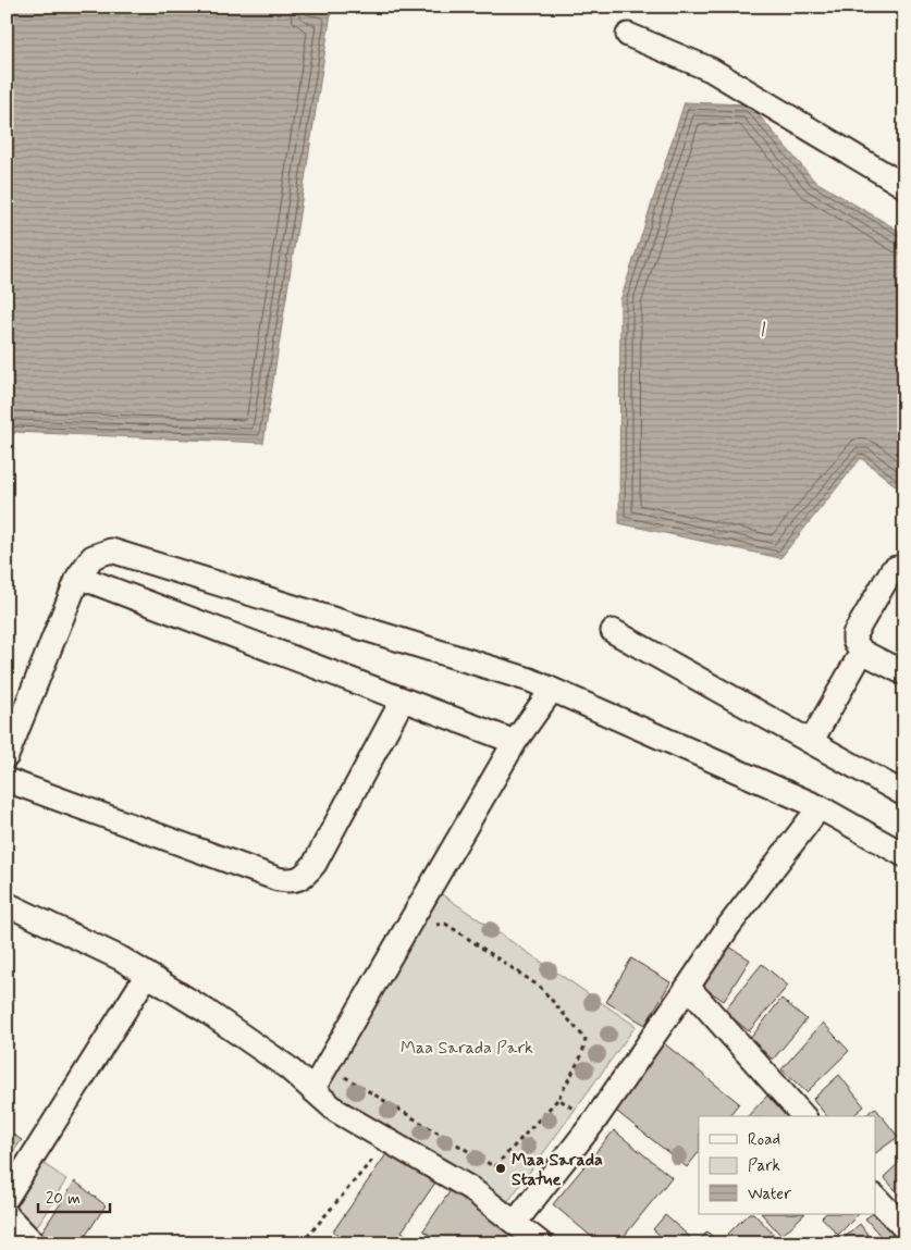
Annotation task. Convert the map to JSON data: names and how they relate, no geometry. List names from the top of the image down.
{
  "water": ["l"],
  "parks": ["Maa Sarada Park"],
  "places": ["Maa Sarada Statue"],
  "legend": ["Road", "Park", "Water"],
  "scale_bar": "20 m"
}
